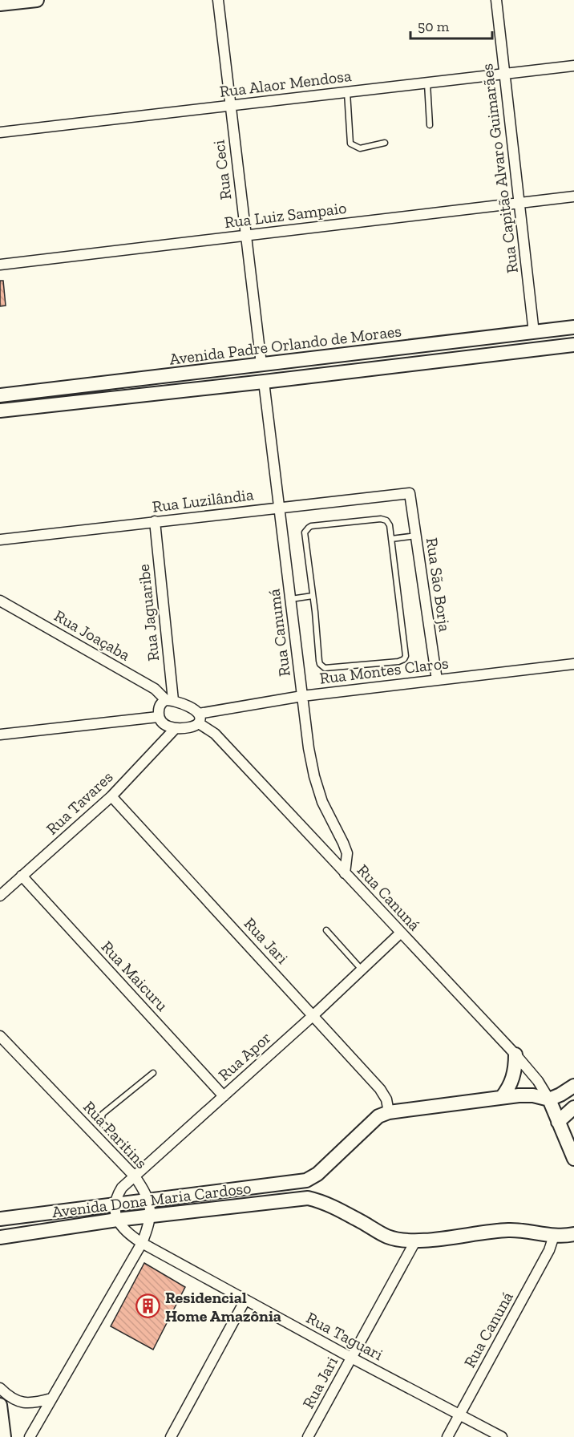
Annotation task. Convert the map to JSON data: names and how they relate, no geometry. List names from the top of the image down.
{
  "streets": {
    "street": [
      "Rua Alaor Mendosa",
      "Rua Capitão Alvaro Guimarães",
      "Rua Ceci",
      "Rua Luiz Sampaio",
      "Avenida Padre Orlando de Moraes",
      "Rua Luzilândia",
      "Rua São Borja",
      "Rua Jaguaribe",
      "Rua Canumá",
      "Rua Joaçaba",
      "Rua Montes Claros",
      "Rua Tavares",
      "Rua Canuná",
      "Rua Jari",
      "Rua Maicuru",
      "Rua Apor",
      "Rua Paritins",
      "Avenida Dona Maria Cardoso",
      "Rua Taguari"
    ]
  },
  "crossings": [
    ["Rua Alaor Mendosa", "Rua Capitão Alvaro Guimarães"],
    ["Rua Alaor Mendosa", "Rua Ceci"],
    ["Rua Capitão Alvaro Guimarães", "Rua Luiz Sampaio"],
    ["Rua Capitão Alvaro Guimarães", "Avenida Padre Orlando de Moraes"],
    ["Rua Ceci", "Rua Luiz Sampaio"],
    ["Rua Ceci", "Avenida Padre Orlando de Moraes"],
    ["Avenida Padre Orlando de Moraes", "Rua Canumá"],
    ["Rua Luzilândia", "Rua São Borja"],
    ["Rua Luzilândia", "Rua Jaguaribe"],
    ["Rua Luzilândia", "Rua Canumá"],
    ["Rua São Borja", "Rua Montes Claros"],
    ["Rua Jaguaribe", "Rua Joaçaba"],
    ["Rua Jaguaribe", "Rua Montes Claros"],
    ["Rua Jaguaribe", "Rua Tavares"],
    ["Rua Jaguaribe", "Rua Canuná"],
    ["Rua Canumá", "Rua Montes Claros"],
    ["Rua Canumá", "Rua Canuná"],
    ["Rua Joaçaba", "Rua Montes Claros"],
    ["Rua Joaçaba", "Rua Tavares"],
    ["Rua Joaçaba", "Rua Canuná"],
    ["Rua Montes Claros", "Rua Tavares"],
    ["Rua Montes Claros", "Rua Canuná"],
    ["Rua Tavares", "Rua Canuná"],
    ["Rua Tavares", "Rua Jari"],
    ["Rua Tavares", "Rua Maicuru"],
    ["Rua Canuná", "Rua Apor"],
    ["Rua Canuná", "Rua Taguari"],
    ["Rua Jari", "Rua Apor"],
    ["Rua Jari", "Avenida Dona Maria Cardoso"],
    ["Rua Jari", "Rua Taguari"],
    ["Rua Maicuru", "Rua Apor"],
    ["Rua Apor", "Rua Paritins"],
    ["Rua Apor", "Avenida Dona Maria Cardoso"],
    ["Rua Paritins", "Avenida Dona Maria Cardoso"],
    ["Rua Paritins", "Rua Taguari"],
    ["Avenida Dona Maria Cardoso", "Rua Taguari"]
  ],
  "places": {
    "building": ["Residencial Home Amazônia"]
  },
  "scale_bar": "50 m"
}
